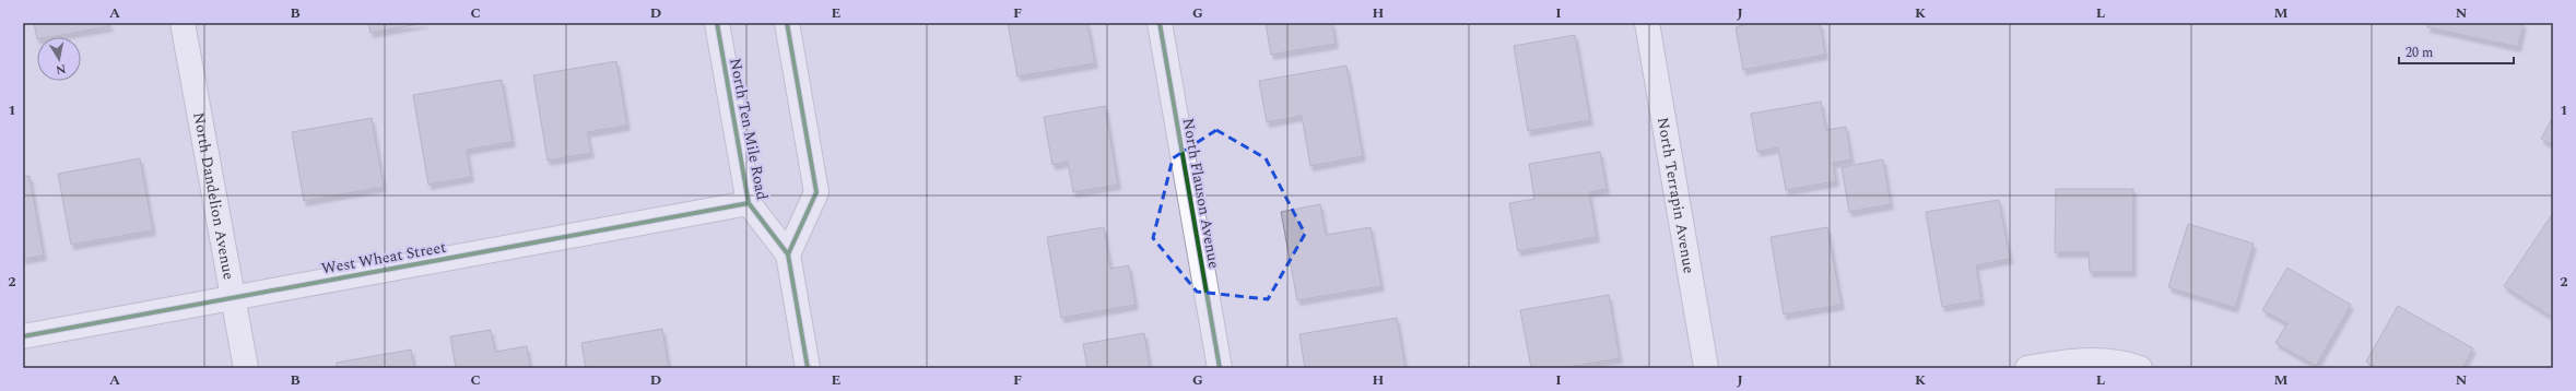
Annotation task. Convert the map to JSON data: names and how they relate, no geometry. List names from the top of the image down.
{
  "streets": {
    "street": [
      "North Ten Mile Road",
      "North Flauson Avenue",
      "North Dandelion Avenue",
      "North Terrapin Avenue",
      "West Wheat Street"
    ]
  },
  "crossings": [
    ["North Ten Mile Road", "West Wheat Street"],
    ["North Dandelion Avenue", "West Wheat Street"]
  ],
  "scale_bar": "20 m",
  "north": "bottom",
  "grid": {
    "columns": [
      "A",
      "B",
      "C",
      "D",
      "E",
      "F",
      "G",
      "H",
      "I",
      "J",
      "K",
      "L",
      "M",
      "N"
    ],
    "rows": ["1", "2"]
  }
}
